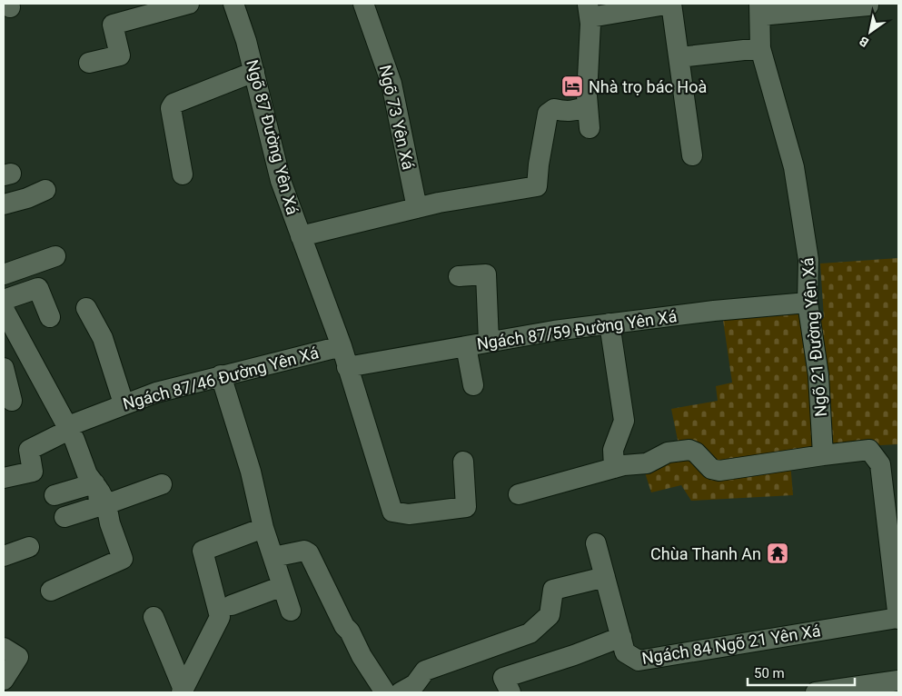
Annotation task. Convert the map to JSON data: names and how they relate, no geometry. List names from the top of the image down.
{
  "streets": {
    "street": [
      "Ngõ 73 Yên Xá",
      "Ngõ 87 Đường Yên Xá",
      "Ngách 87/59 Đường Yên Xá",
      "Ngõ 21 Đường Yên Xá",
      "Ngách 87/46 Đường Yên Xá",
      "Ngách 84 Ngõ 21 Yên Xá"
    ]
  },
  "crossings": [
    ["Ngõ 87 Đường Yên Xá", "Ngách 87/59 Đường Yên Xá"],
    ["Ngõ 87 Đường Yên Xá", "Ngách 87/46 Đường Yên Xá"],
    ["Ngách 87/59 Đường Yên Xá", "Ngõ 21 Đường Yên Xá"]
  ],
  "places": {
    "hotel": ["Nhà trọ bác Hoà"],
    "temple": ["Chùa Thanh An"]
  },
  "scale_bar": "50 m",
  "north": "bottom left"
}
